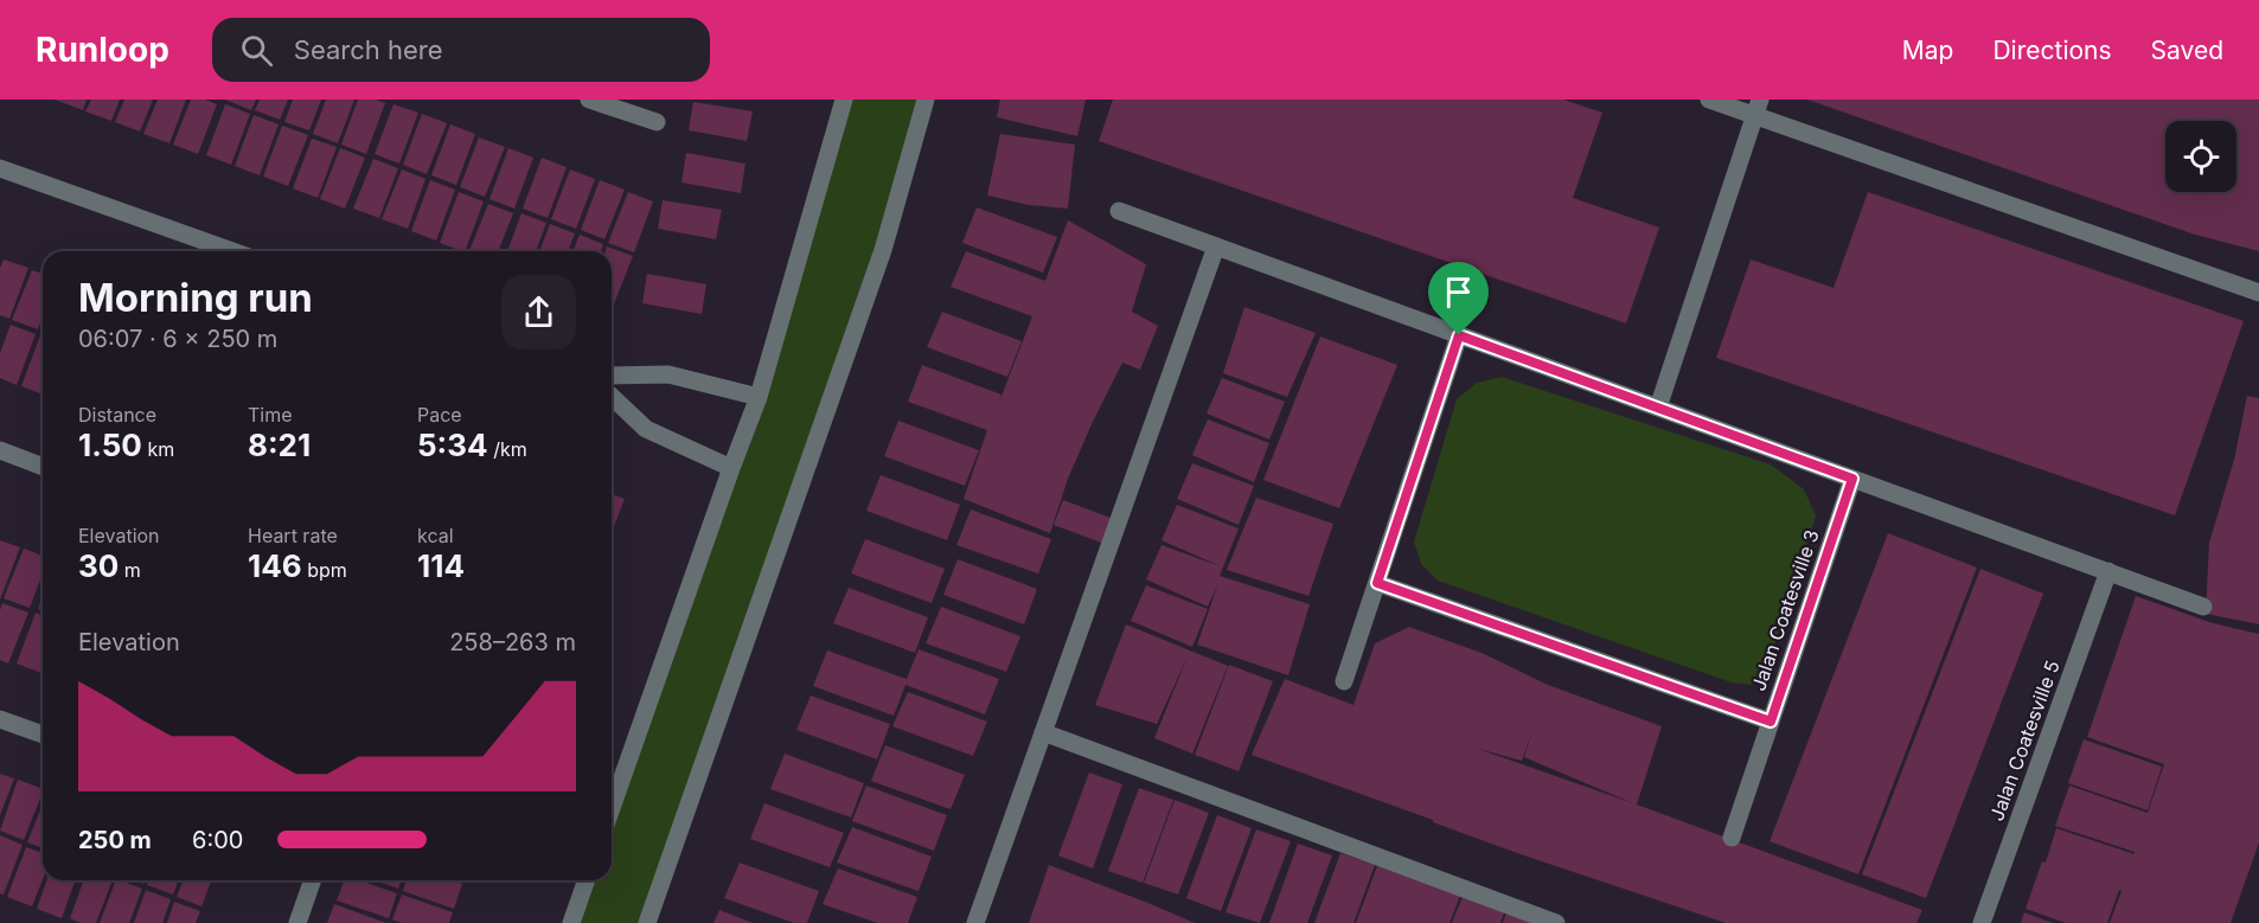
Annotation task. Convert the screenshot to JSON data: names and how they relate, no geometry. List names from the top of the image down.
{
  "streets": {
    "street": ["Jalan Coatesville 3", "Jalan Coatesville 5"]
  },
  "page": {
    "header": "Runloop",
    "search": "Search here",
    "nav": ["Map", "Directions", "Saved"],
    "heading": ["Morning run", "06:07 · 6 × 250 m"],
    "stats": [
      ["Distance", "1.50 km"],
      ["Time", "8:21"],
      ["Pace", "5:34 /km"],
      ["Elevation", "30 m"],
      ["Heart rate", "146 bpm"],
      ["kcal", "114"]
    ],
    "chart": ["Elevation", "258–263 m"],
    "list": [
      {
        "name": "250 m",
        "note": "6:00"
      }
    ]
  }
}
